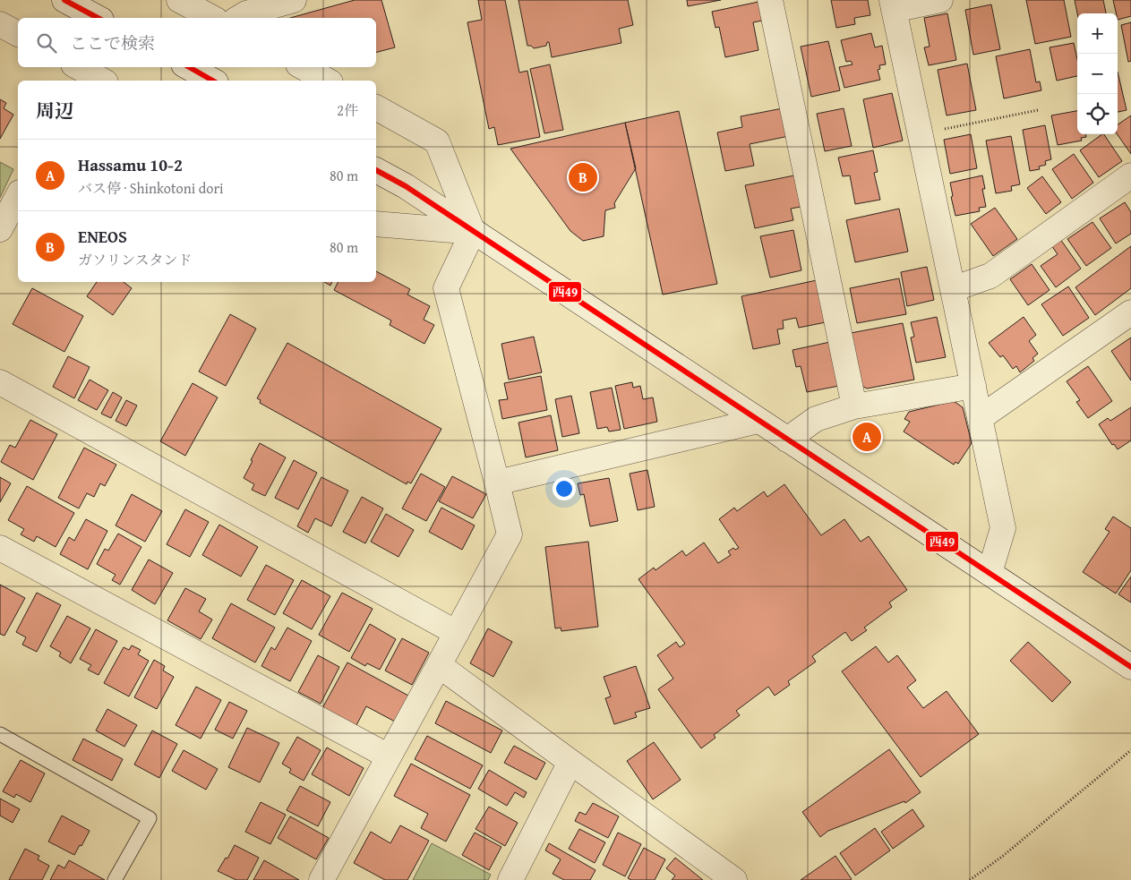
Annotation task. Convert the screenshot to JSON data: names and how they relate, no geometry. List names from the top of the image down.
{
  "lines": ["transit line 西49"],
  "page": {
    "map_buttons": ["+", "−"],
    "search": "ここで検索",
    "heading": ["周辺", "2件"],
    "list": [
      {
        "mark": "A",
        "name": "Hassamu 10-2",
        "note": "バス停 · Shinkotoni dori",
        "value": "80 m"
      },
      {
        "mark": "B",
        "name": "ENEOS",
        "note": "ガソリンスタンド",
        "value": "80 m"
      }
    ],
    "pins": ["B", "A"]
  }
}
